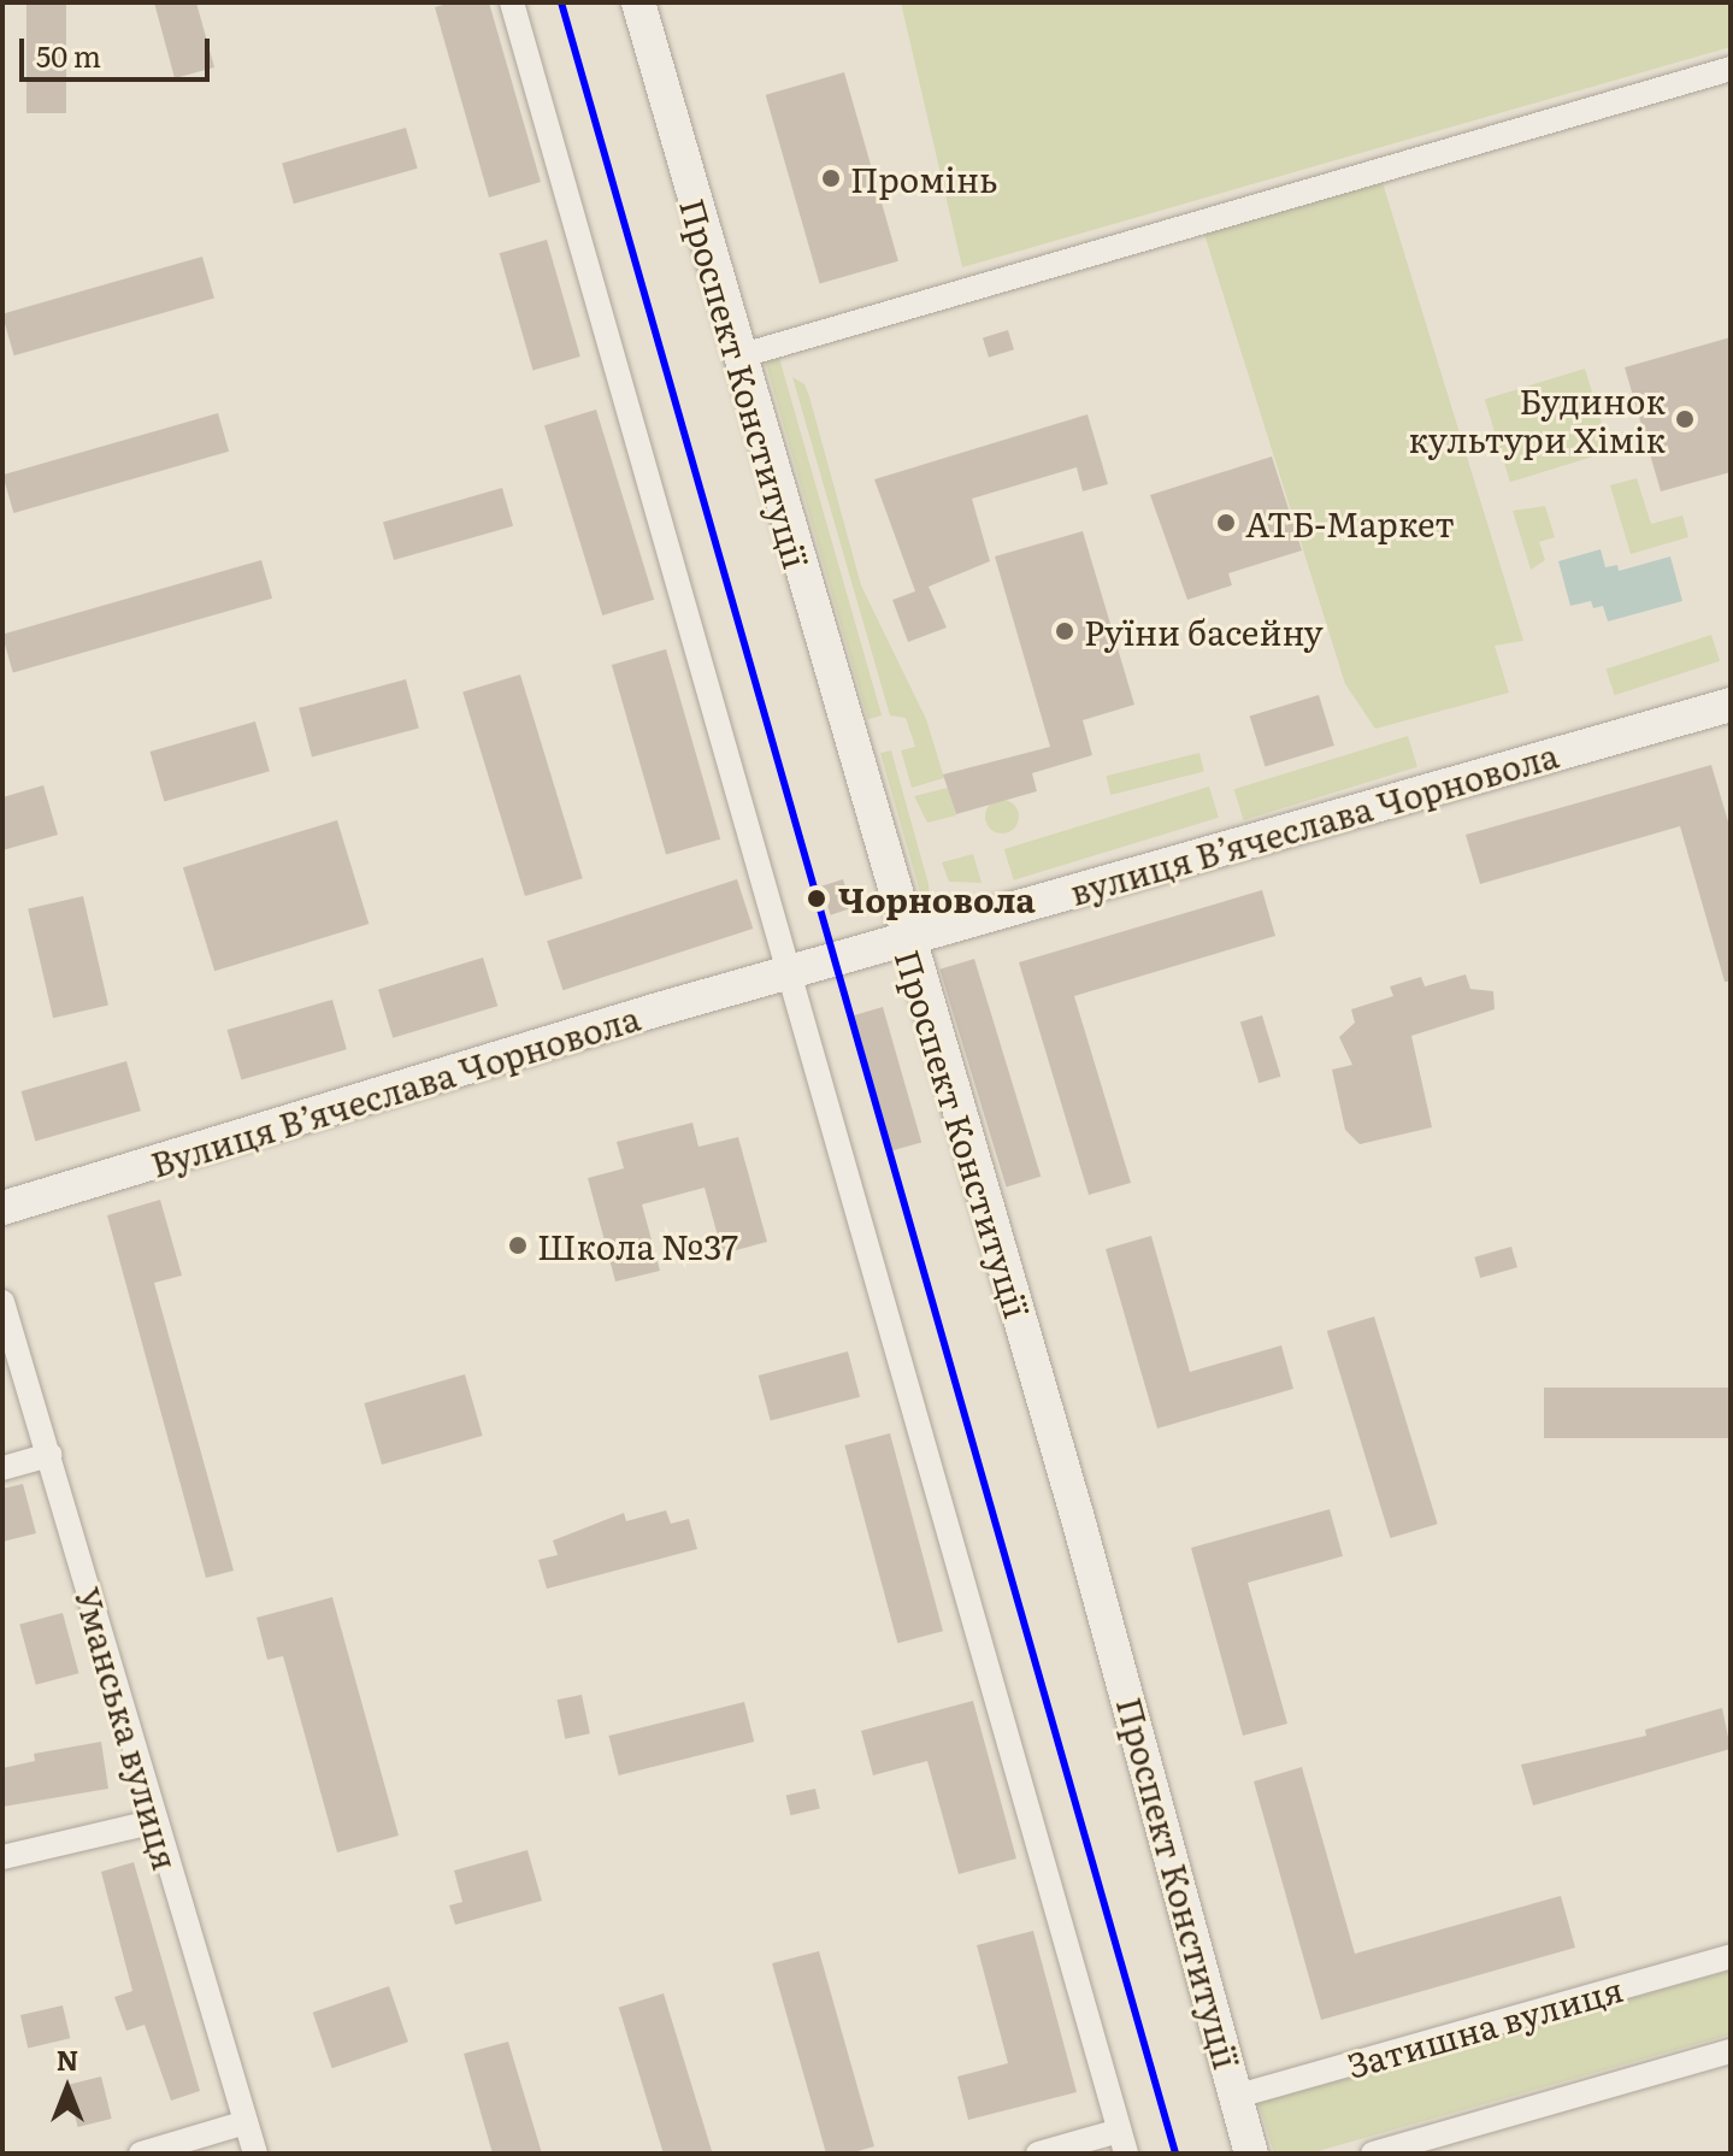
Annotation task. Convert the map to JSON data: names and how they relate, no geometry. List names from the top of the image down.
{
  "streets": {
    "street": [
      "Проспект Конституції",
      "вулиця Вʼячеслава Чорновола",
      "Вулиця Вʼячеслава Чорновола",
      "Уманська вулиця",
      "Затишна вулиця"
    ]
  },
  "crossings": [
    ["Проспект Конституції", "вулиця Вʼячеслава Чорновола"],
    ["Проспект Конституції", "Затишна вулиця"],
    ["вулиця Вʼячеслава Чорновола", "Вулиця Вʼячеслава Чорновола"]
  ],
  "places": [
    "Промінь",
    "Будинок культури Хімік",
    "АТБ-Маркет",
    "Руїни басейну",
    "Чорновола",
    "Школа №37"
  ],
  "scale_bar": "50 m",
  "north": "top"
}
